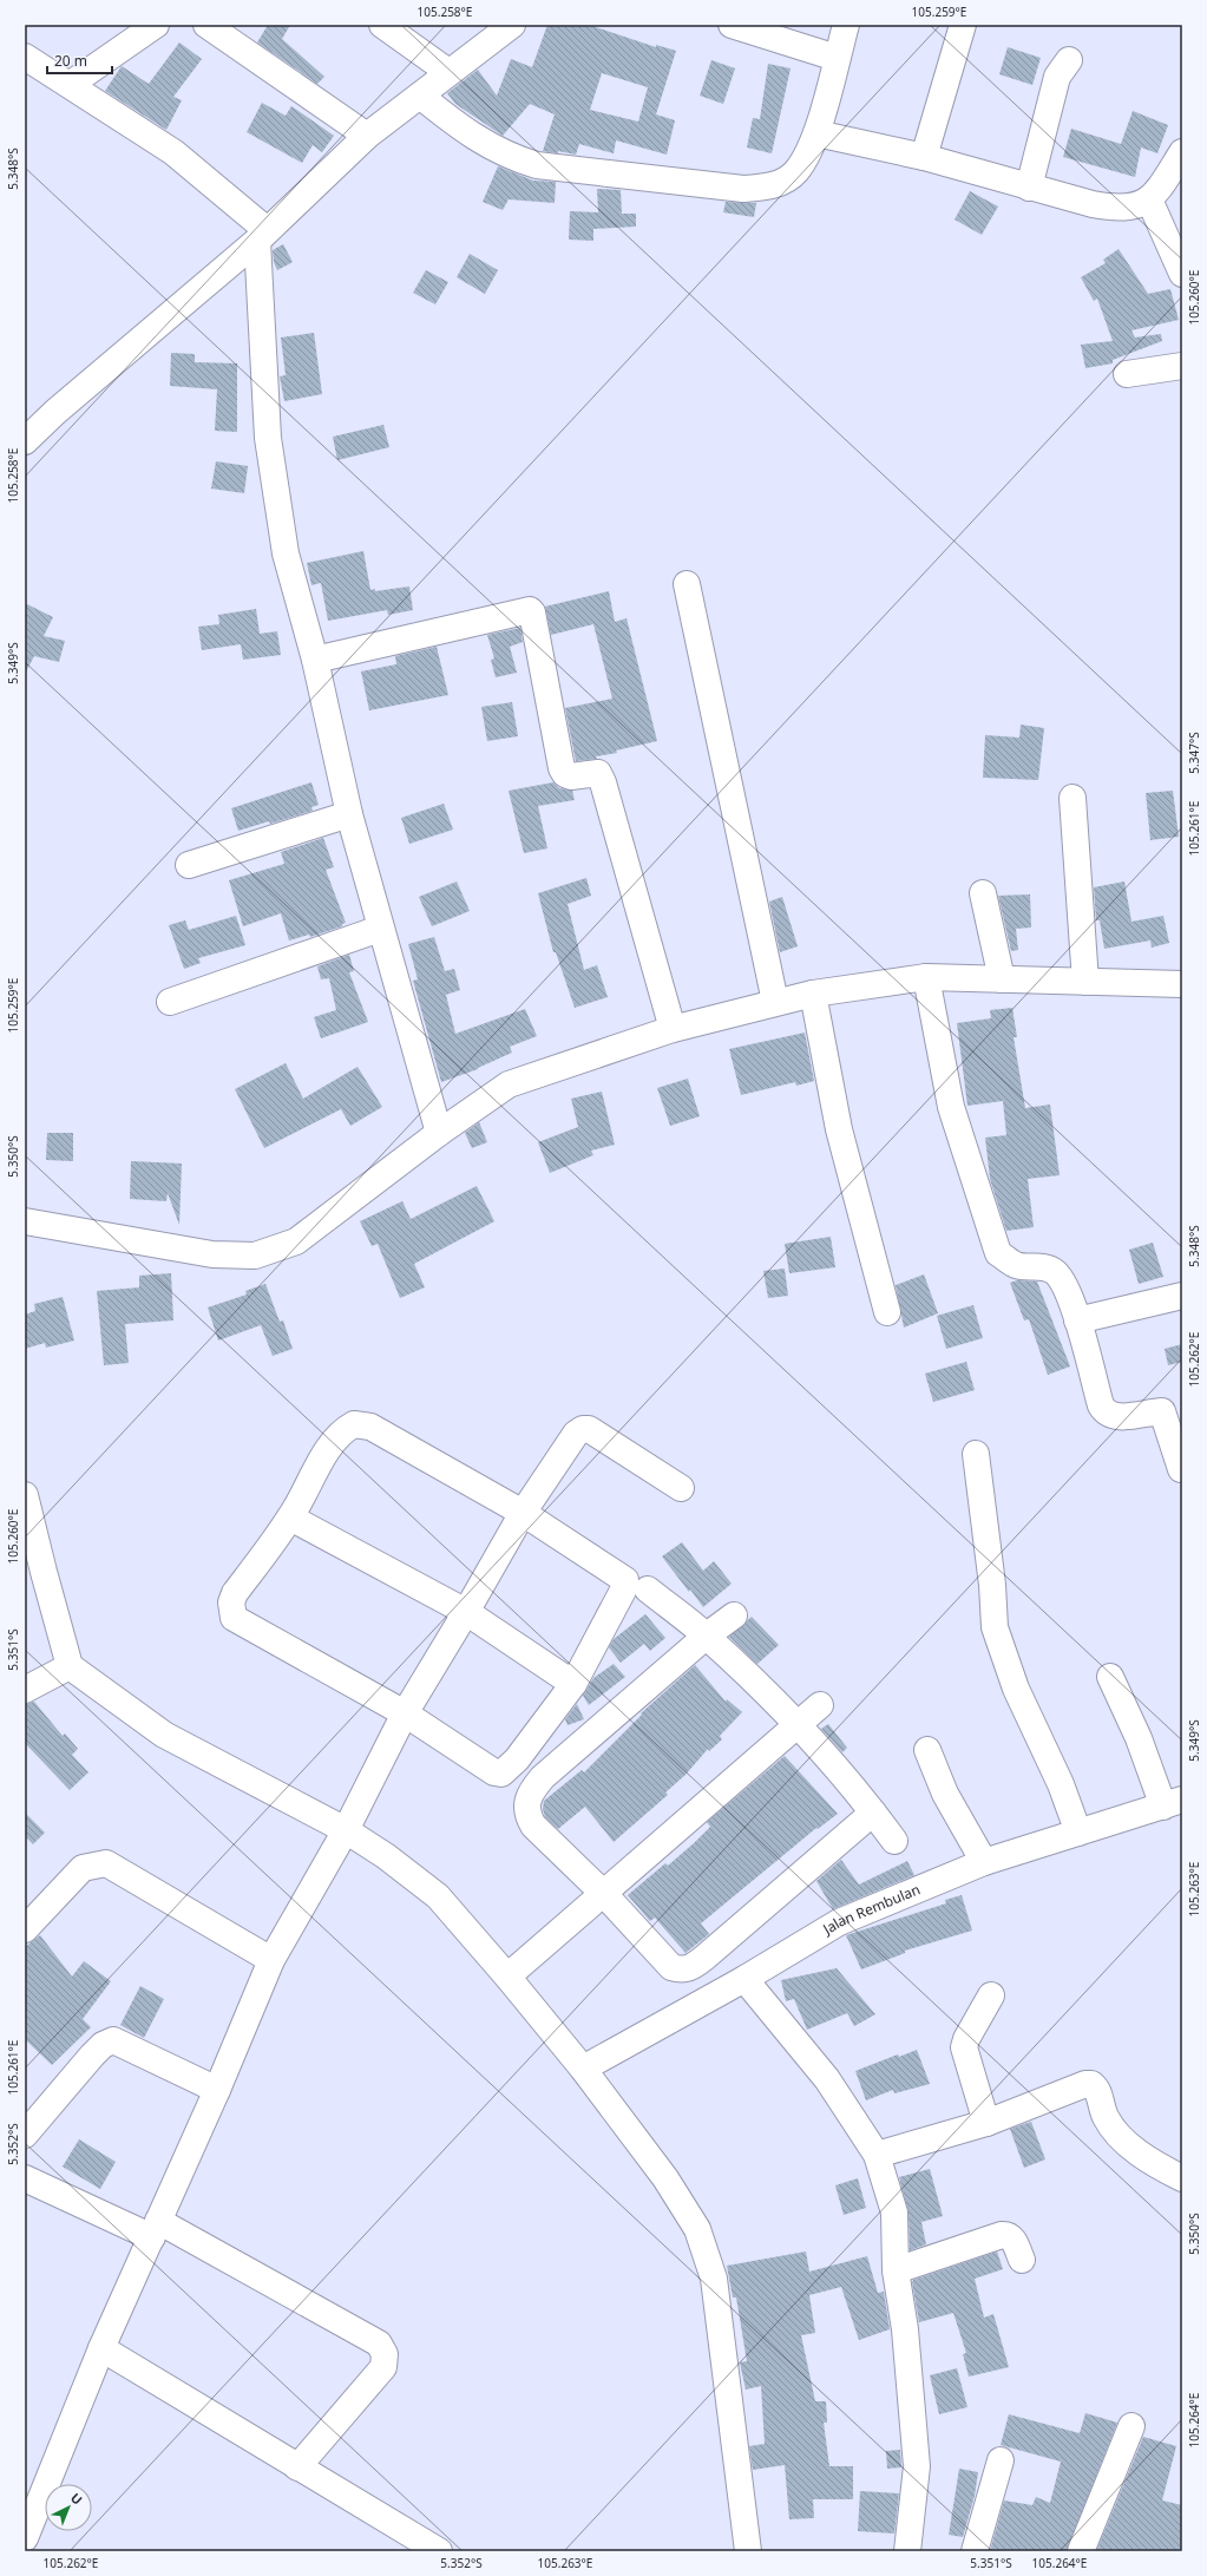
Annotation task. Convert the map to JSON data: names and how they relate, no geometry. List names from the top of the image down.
{
  "streets": {
    "street": ["Jalan Rembulan"]
  },
  "scale_bar": "20 m",
  "north": "top right",
  "coordinates": [
    "105.258°E",
    "105.259°E",
    "5.348°S",
    "105.260°E",
    "5.349°S",
    "5.347°S",
    "105.261°E",
    "5.350°S",
    "105.262°E",
    "5.351°S",
    "105.263°E",
    "5.352°S",
    "105.264°E"
  ]
}
